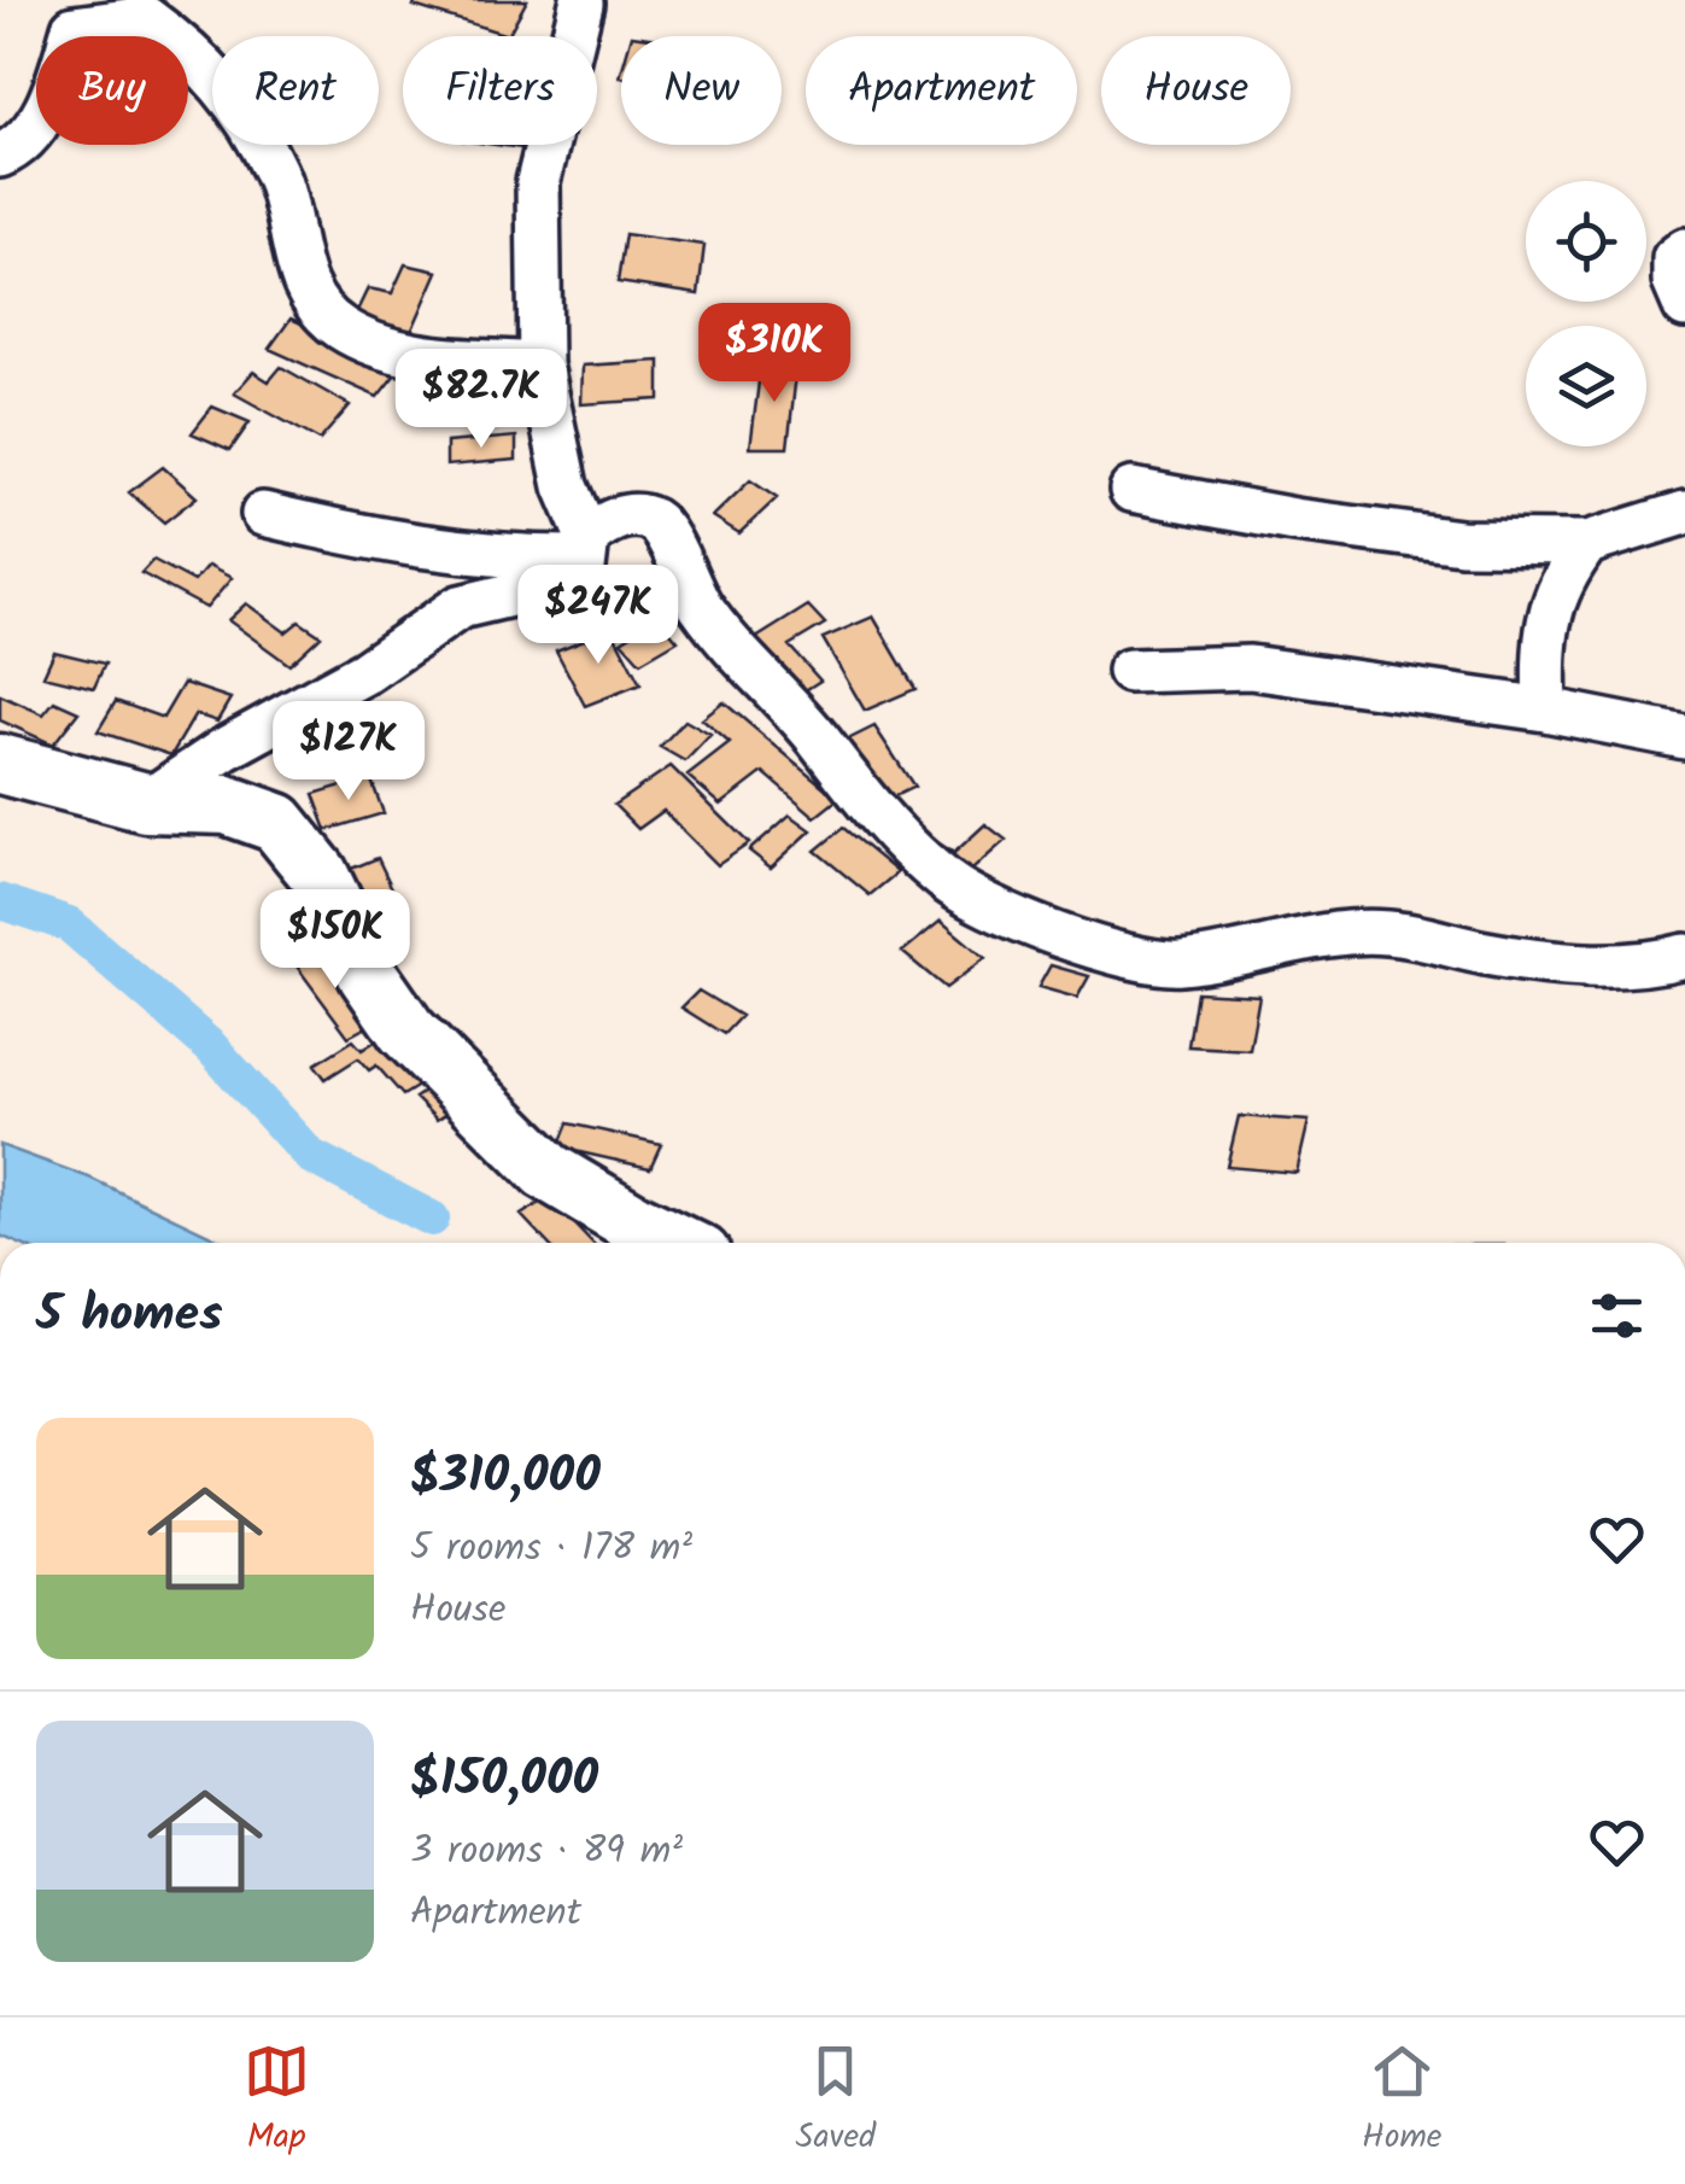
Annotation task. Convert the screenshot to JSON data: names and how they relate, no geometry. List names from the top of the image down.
{
  "page": {
    "chip": [
      "Buy",
      "Rent",
      "Filters",
      "New",
      "Apartment",
      "House"
    ],
    "price": [
      "$310K",
      "$82.7K",
      "$247K",
      "$127K",
      "$150K"
    ],
    "heading": "5 homes",
    "list": [
      {
        "name": "$310,000",
        "note": "5 rooms · 178 m² · House"
      },
      {
        "name": "$150,000",
        "note": "3 rooms · 89 m² · Apartment"
      }
    ],
    "tabs": ["Map", "Saved", "Home"]
  }
}
